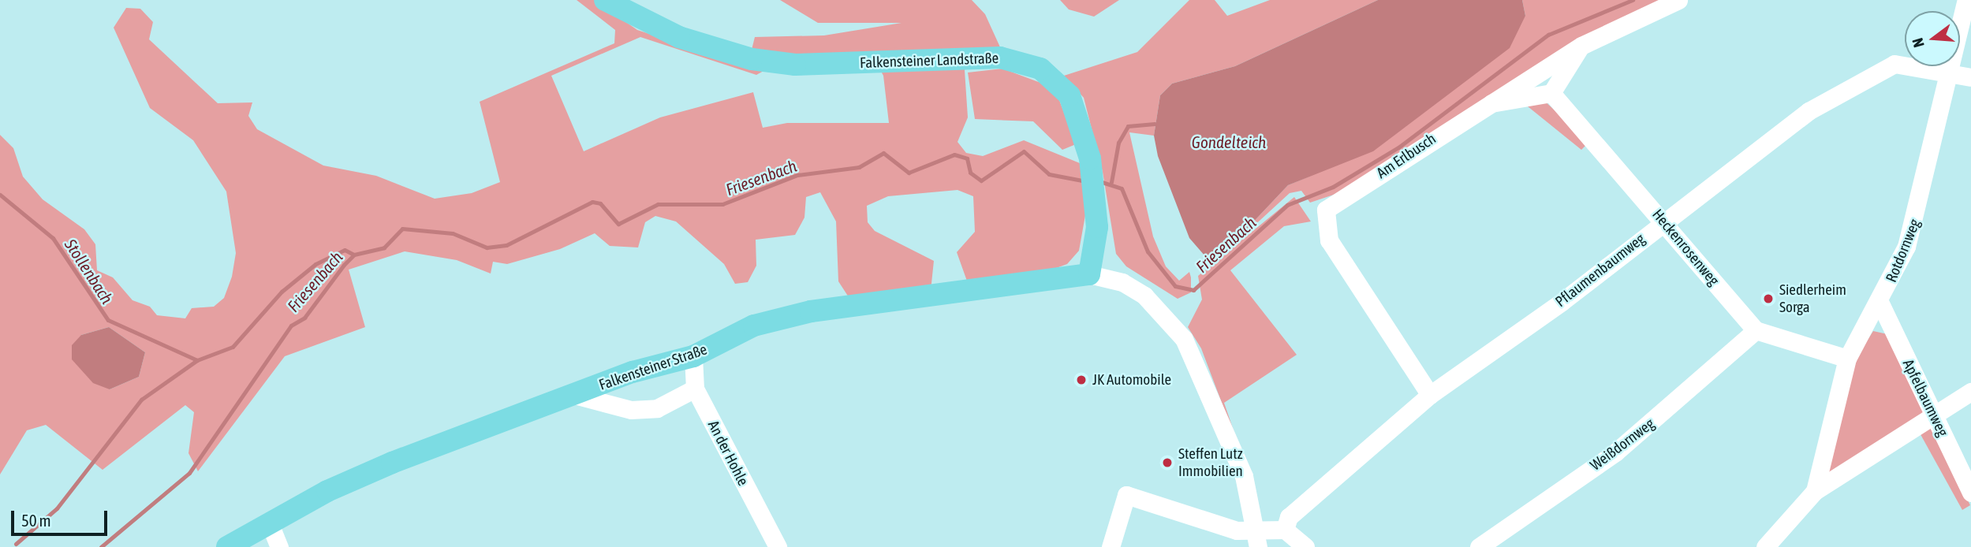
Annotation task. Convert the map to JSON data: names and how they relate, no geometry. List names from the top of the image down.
{
  "streets": {
    "main road": ["Falkensteiner Landstraße", "Falkensteiner Straße"],
    "street": [
      "Am Erlbusch",
      "Heckenrosenweg",
      "Rotdornweg",
      "Pflaumenbaumweg",
      "Apfelbaumweg",
      "Weißdornweg",
      "An der Hohle"
    ]
  },
  "crossings": [
    ["Falkensteiner Landstraße", "Falkensteiner Straße"],
    ["Am Erlbusch", "Pflaumenbaumweg"],
    ["Heckenrosenweg", "Pflaumenbaumweg"],
    ["Heckenrosenweg", "Weißdornweg"],
    ["Rotdornweg", "Pflaumenbaumweg"],
    ["Rotdornweg", "Apfelbaumweg"],
    ["Falkensteiner Straße", "An der Hohle"]
  ],
  "water": ["Gondelteich", "Friesenbach", "Stollenbach"],
  "places": ["Siedlerheim Sorga", "JK Automobile", "Steffen Lutz Immobilien"],
  "scale_bar": "50 m",
  "north": "left"
}
